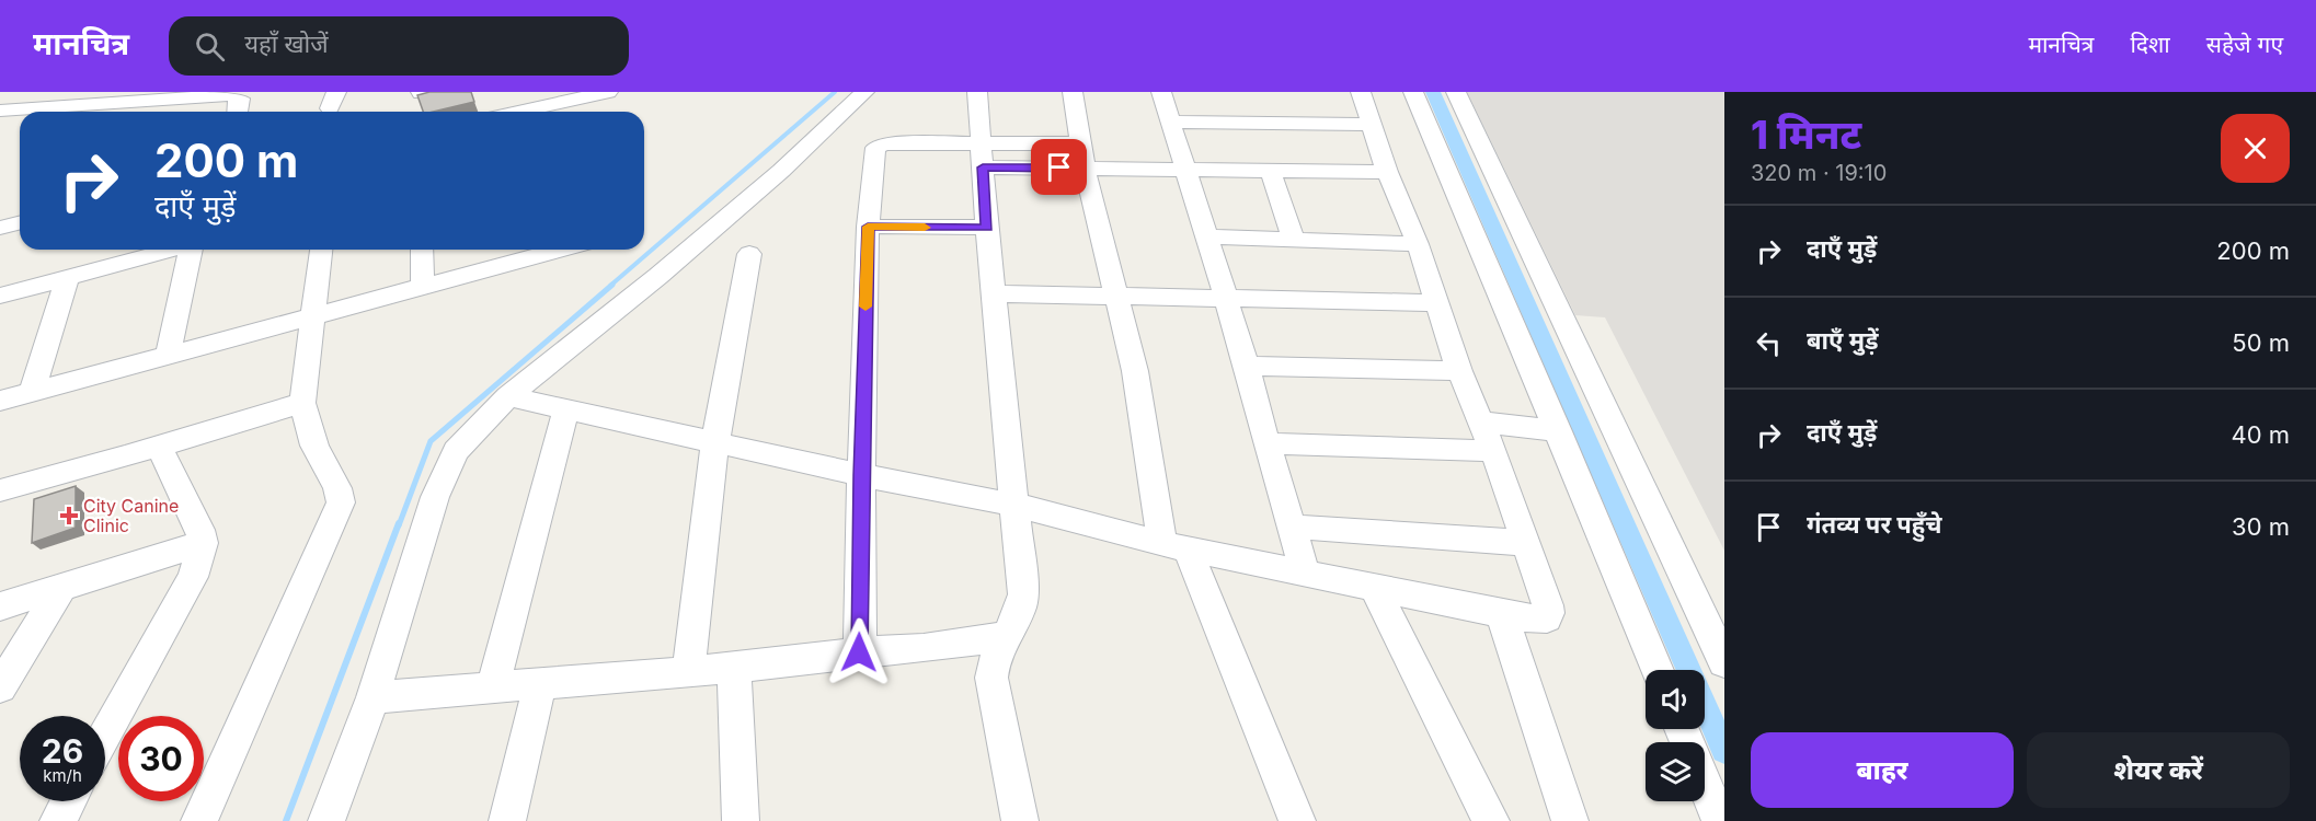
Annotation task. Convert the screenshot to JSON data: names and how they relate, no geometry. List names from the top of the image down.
{
  "places": {
    "health": ["City Canine Clinic"]
  },
  "page": {
    "header": "मानचित्र",
    "search": "यहाँ खोजें",
    "nav": ["मानचित्र", "दिशा", "सहेजे गए"],
    "heading": ["1 मिनट", "320 m · 19:10"],
    "turn": ["200 m", "दाएँ मुड़ें"],
    "list": [
      {
        "name": "दाएँ मुड़ें",
        "value": "200 m"
      },
      {
        "name": "बाएँ मुड़ें",
        "value": "50 m"
      },
      {
        "name": "दाएँ मुड़ें",
        "value": "40 m"
      },
      {
        "name": "गंतव्य पर पहुँचे",
        "value": "30 m"
      }
    ],
    "speed": "26 km/h",
    "limit": "30",
    "buttons": ["बाहर", "शेयर करें"]
  }
}
